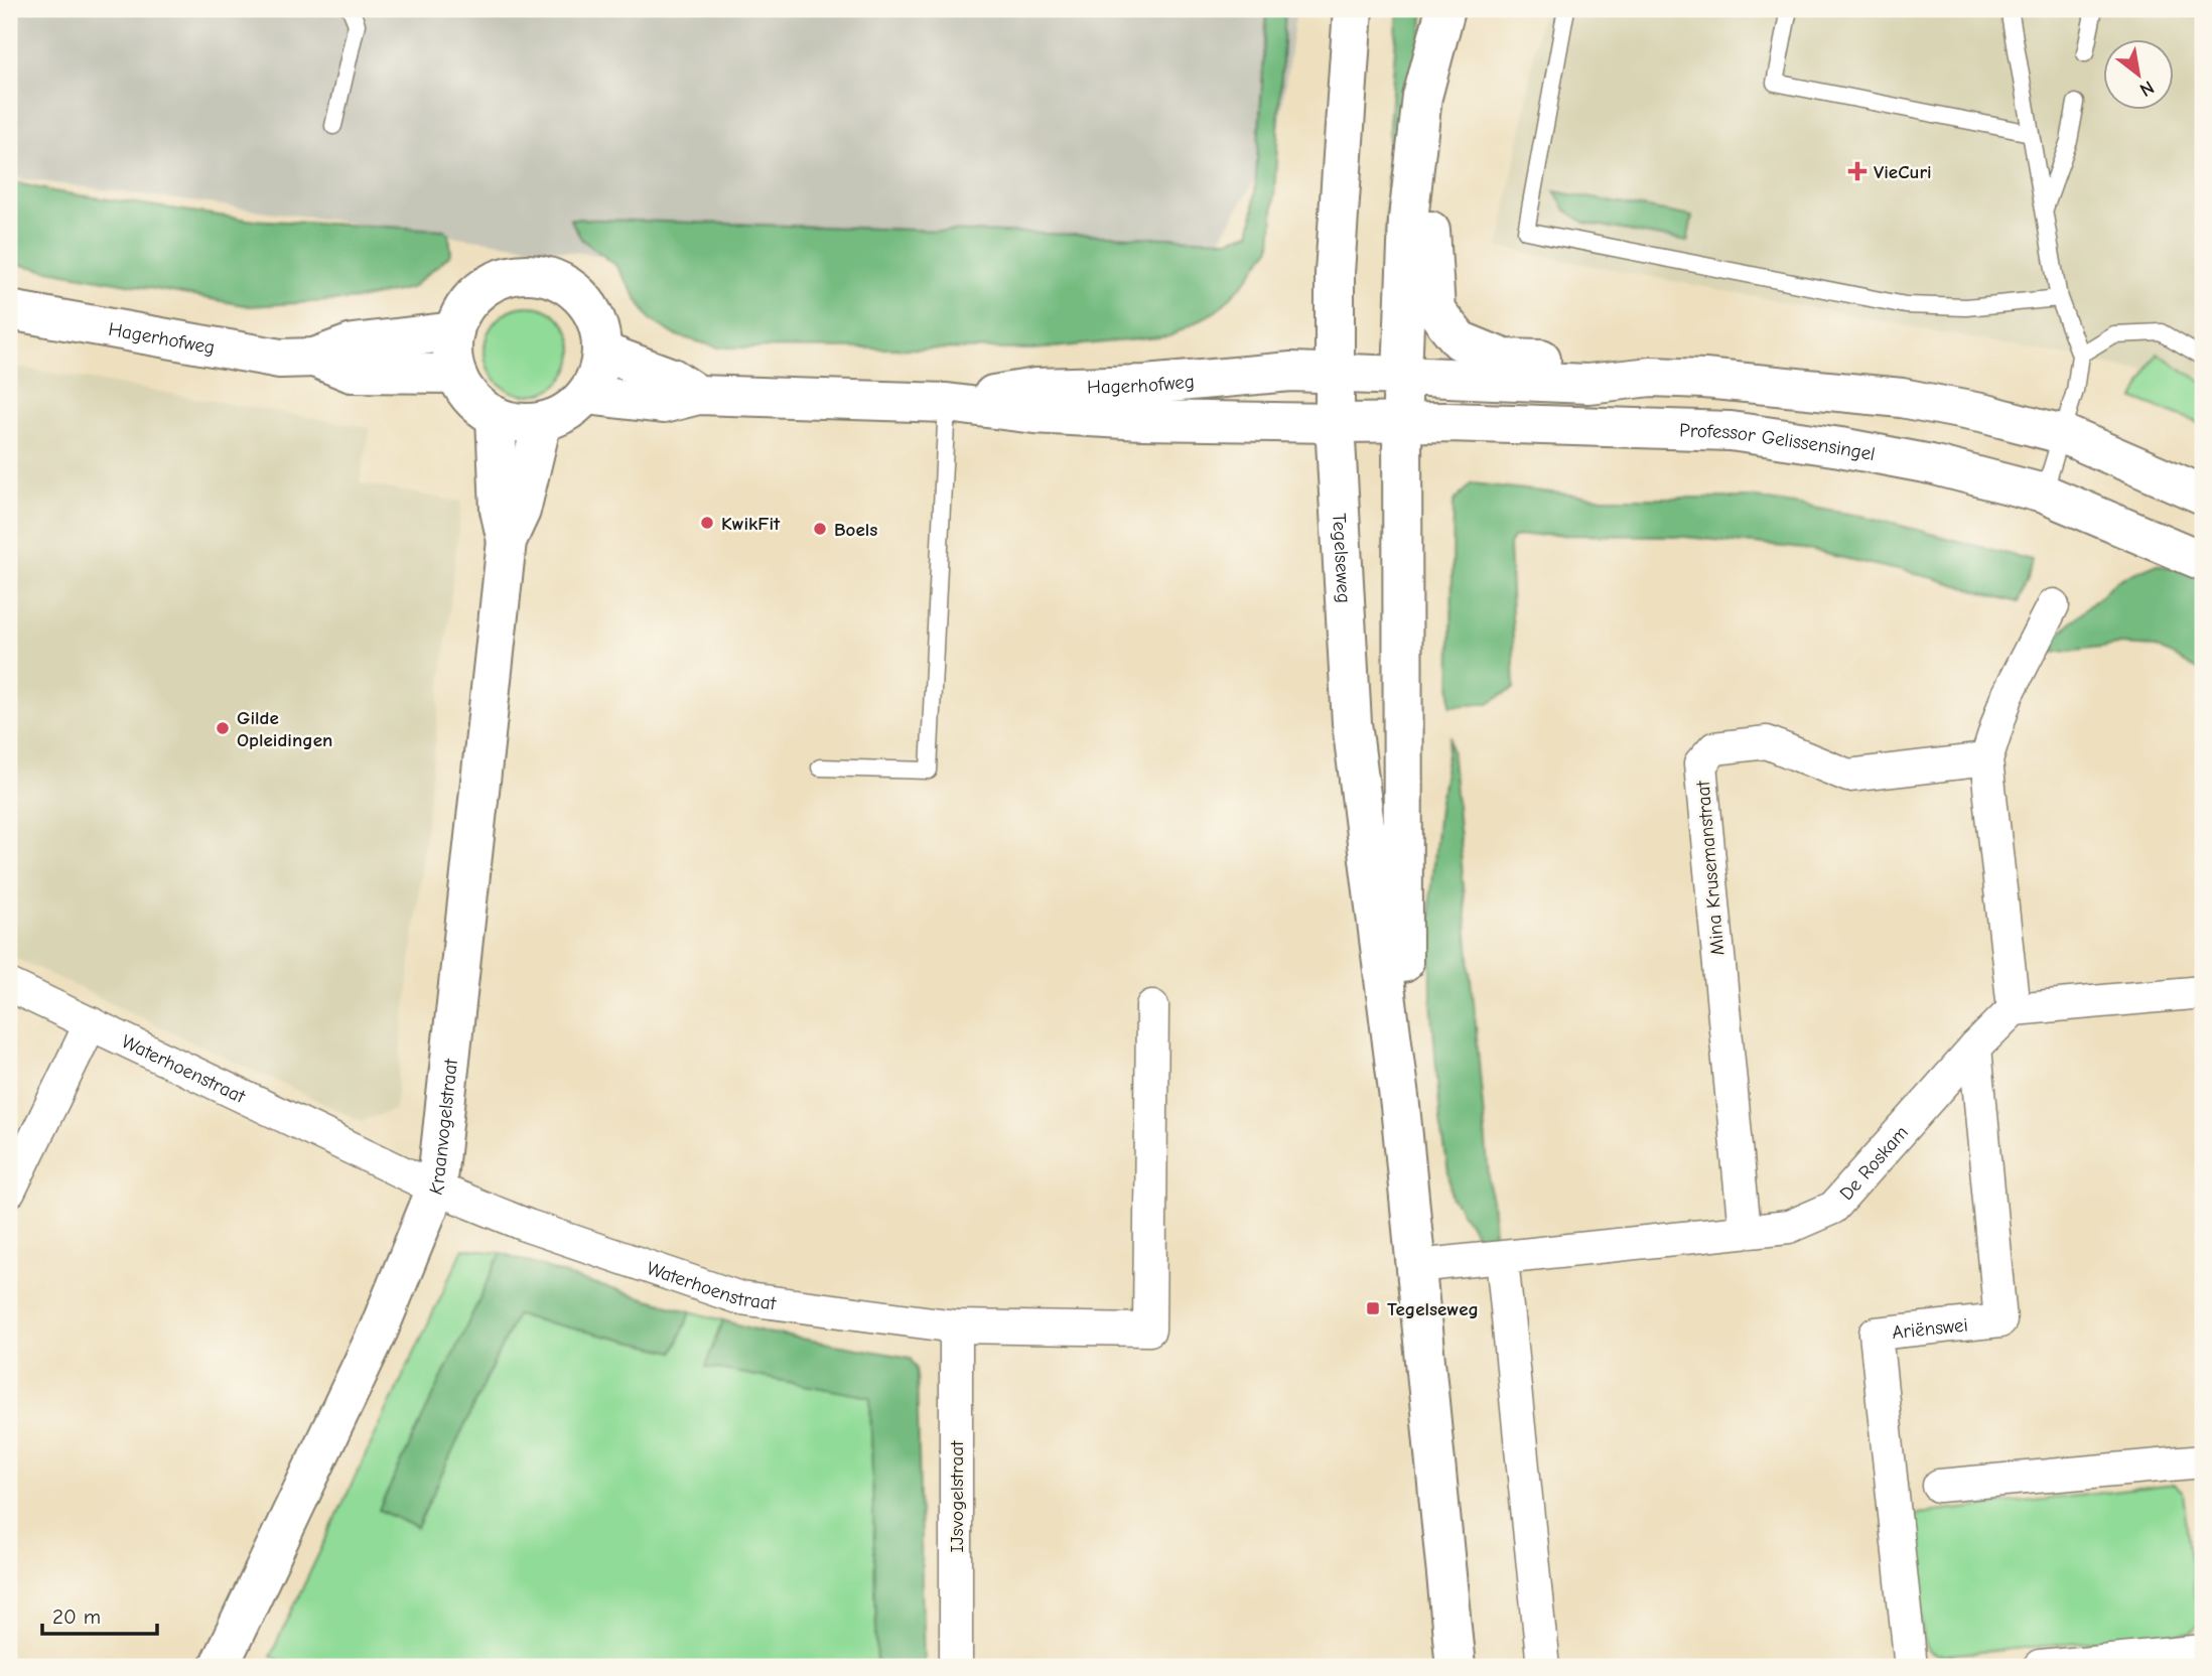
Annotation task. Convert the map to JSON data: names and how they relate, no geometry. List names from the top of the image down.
{
  "streets": {
    "street": [
      "Hagerhofweg",
      "Professor Gelissensingel",
      "Tegelseweg",
      "Mina Krusemanstraat",
      "Waterhoenstraat",
      "Kraanvogelstraat",
      "De Roskam",
      "Ariënswei",
      "IJsvogelstraat"
    ]
  },
  "crossings": [
    ["Hagerhofweg", "Professor Gelissensingel"],
    ["Hagerhofweg", "Tegelseweg"],
    ["Hagerhofweg", "Kraanvogelstraat"],
    ["Professor Gelissensingel", "Tegelseweg"],
    ["Tegelseweg", "De Roskam"],
    ["Mina Krusemanstraat", "De Roskam"],
    ["Waterhoenstraat", "Kraanvogelstraat"],
    ["Waterhoenstraat", "IJsvogelstraat"],
    ["De Roskam", "Ariënswei"]
  ],
  "places": {
    "health": ["VieCuri"],
    "other": ["KwikFit", "Boels", "Gilde Opleidingen"],
    "transit": ["Tegelseweg"]
  },
  "scale_bar": "20 m",
  "north": "bottom right"
}
